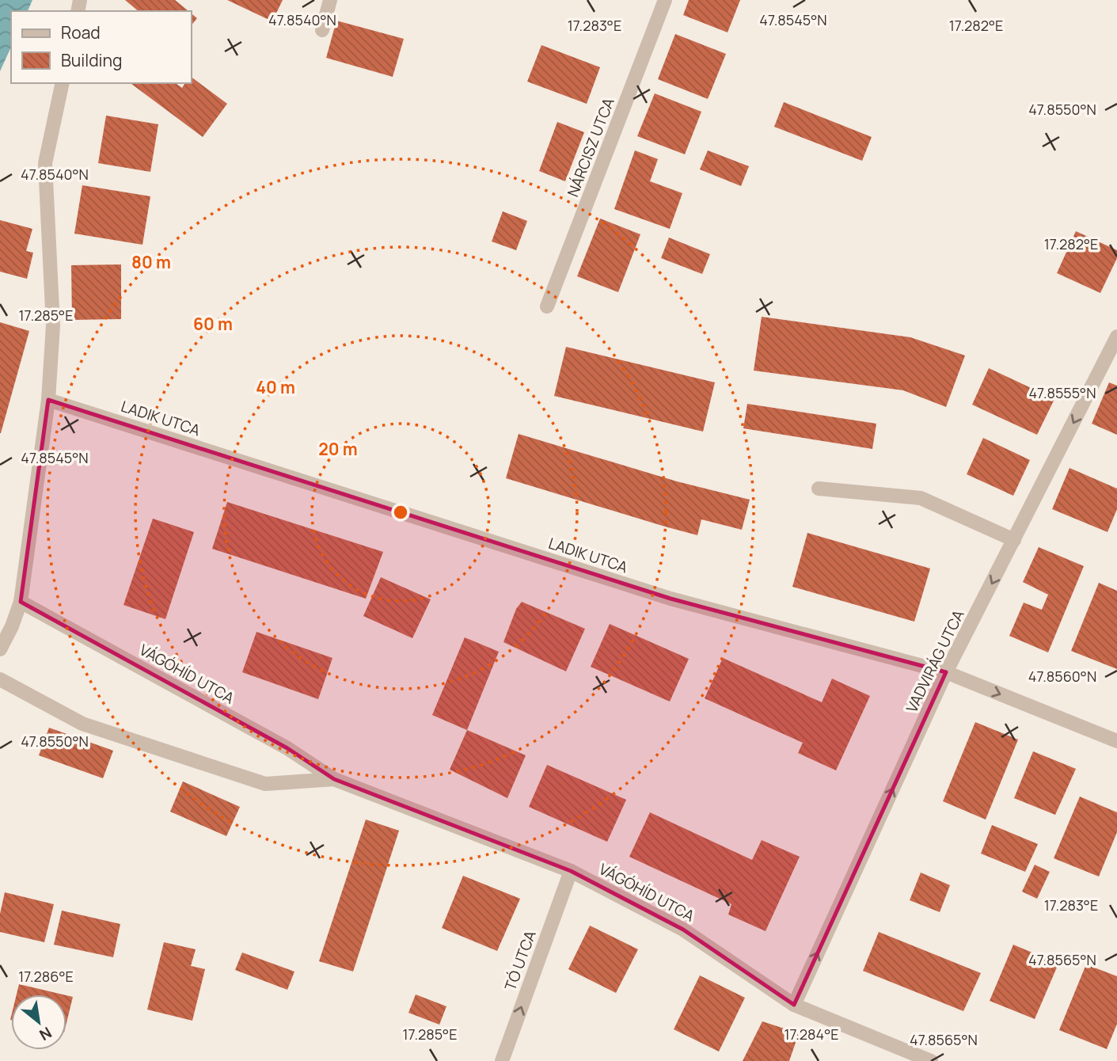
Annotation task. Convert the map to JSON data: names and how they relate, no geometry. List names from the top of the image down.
{
  "streets": {
    "street": [
      "NÁRCISZ UTCA",
      "LADIK UTCA",
      "VADVIRÁG UTCA",
      "VÁGÓHÍD UTCA",
      "TÓ UTCA"
    ]
  },
  "crossings": [
    ["LADIK UTCA", "VADVIRÁG UTCA"],
    ["VADVIRÁG UTCA", "VÁGÓHÍD UTCA"],
    ["VÁGÓHÍD UTCA", "TÓ UTCA"]
  ],
  "one_way": ["TÓ UTCA"],
  "legend": ["Road", "Building"],
  "north": "bottom right",
  "coordinates": [
    "47.8540°N",
    "47.8545°N",
    "17.283°E",
    "17.282°E",
    "47.8550°N",
    "17.285°E",
    "47.8555°N",
    "47.8560°N",
    "47.8565°N",
    "17.286°E",
    "17.284°E"
  ],
  "rings": [
    "80 m",
    "60 m",
    "40 m",
    "20 m"
  ]
}
